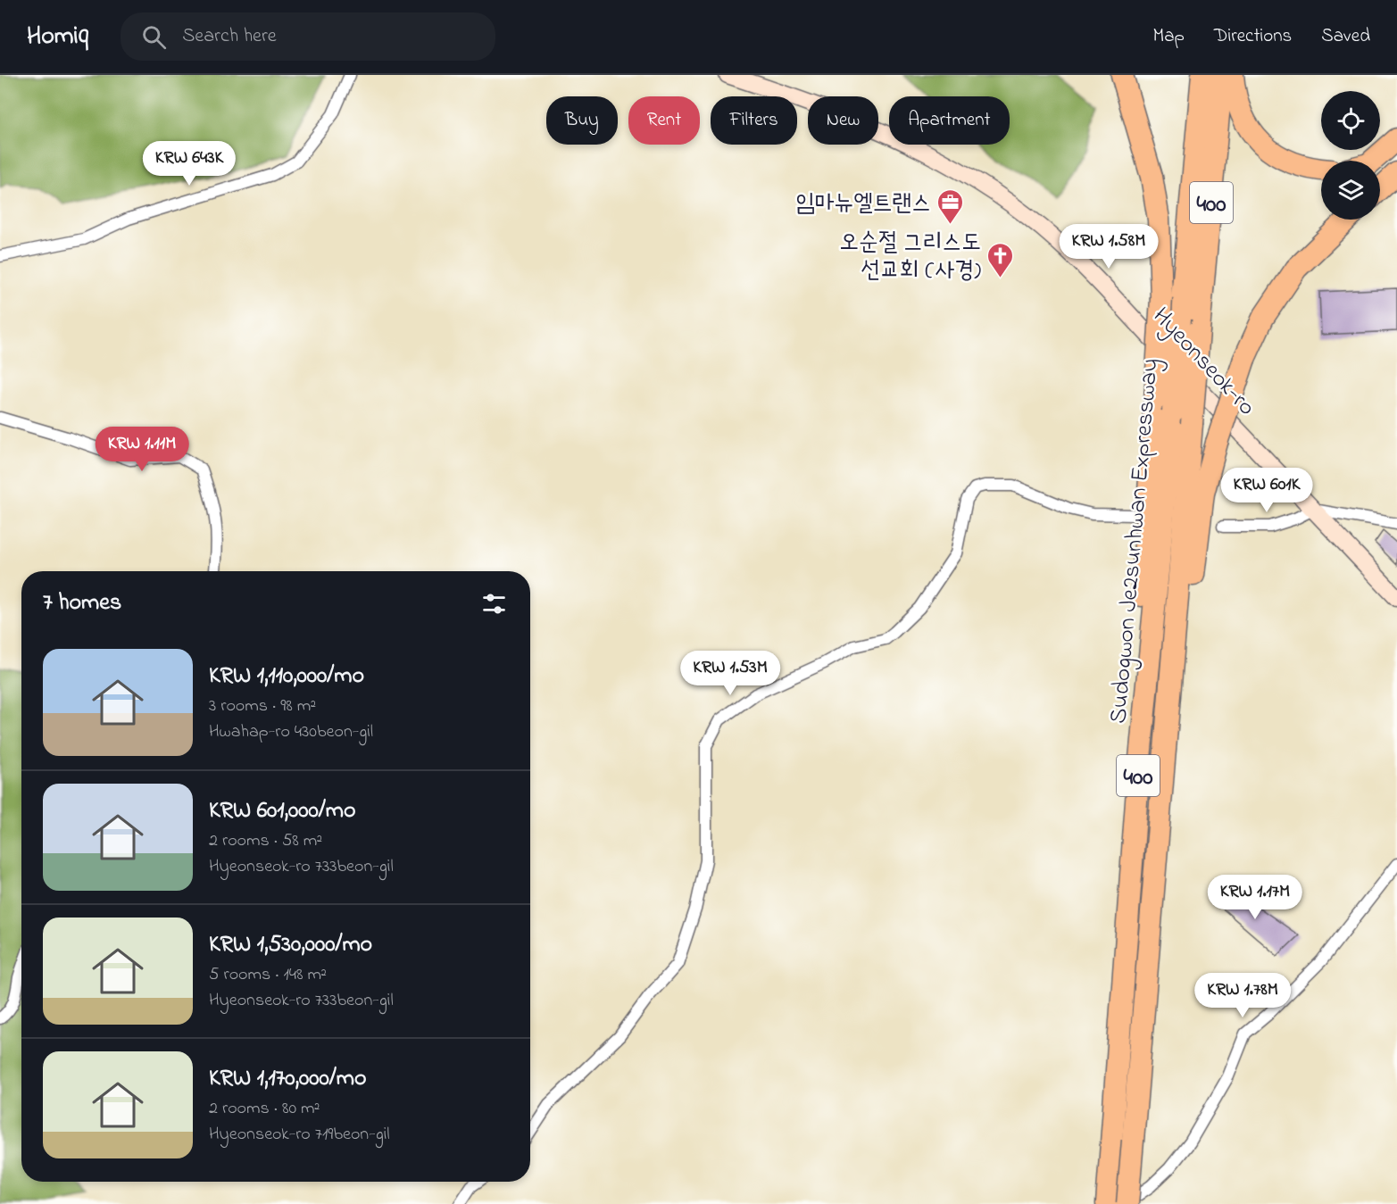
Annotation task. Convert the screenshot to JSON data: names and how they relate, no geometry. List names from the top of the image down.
{
  "streets": {
    "highway": ["400", "Sudogwon Je2sunhwan Expressway"],
    "street": ["Hyeonseok-ro"]
  },
  "crossings": [
    ["400", "Sudogwon Je2sunhwan Expressway"]
  ],
  "places": {
    "office": ["임마뉴엘트랜스"],
    "church": ["오순절 그리스도 선교회 (사경)"]
  },
  "page": {
    "header": "Homiq",
    "search": "Search here",
    "nav": ["Map", "Directions", "Saved"],
    "chip": [
      "Buy",
      "Rent",
      "Filters",
      "New",
      "Apartment"
    ],
    "price": [
      "KRW 643K",
      "KRW 1.58M",
      "KRW 1.11M",
      "KRW 601K",
      "KRW 1.53M",
      "KRW 1.17M",
      "KRW 1.78M"
    ],
    "heading": "7 homes",
    "list": [
      {
        "name": "KRW 1,110,000/mo",
        "note": "3 rooms · 98 m² · Hwahap-ro 430beon-gil"
      },
      {
        "name": "KRW 601,000/mo",
        "note": "2 rooms · 58 m² · Hyeonseok-ro 733beon-gil"
      },
      {
        "name": "KRW 1,530,000/mo",
        "note": "5 rooms · 148 m² · Hyeonseok-ro 733beon-gil"
      },
      {
        "name": "KRW 1,170,000/mo",
        "note": "2 rooms · 80 m² · Hyeonseok-ro 719beon-gil"
      }
    ]
  }
}
